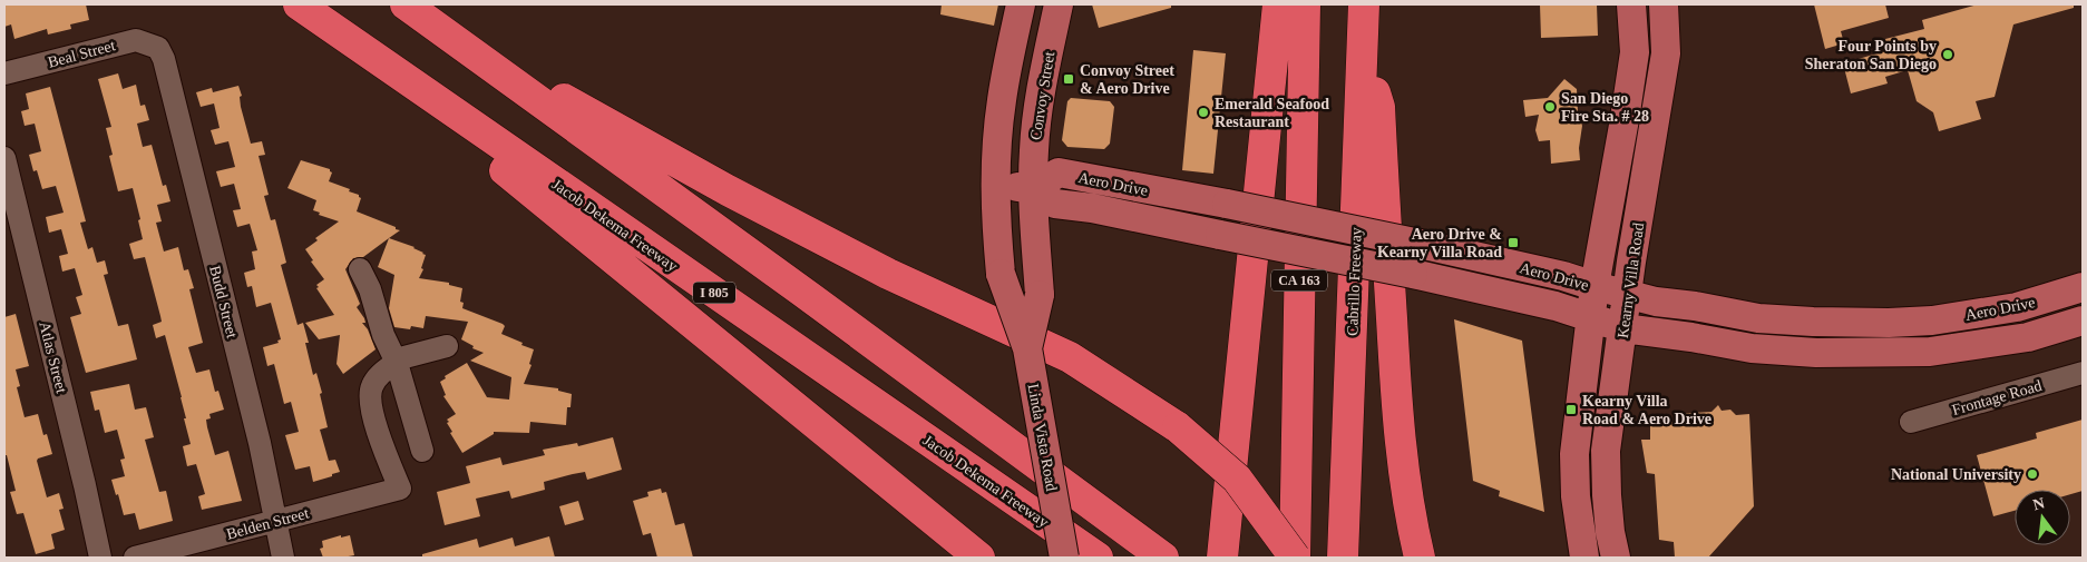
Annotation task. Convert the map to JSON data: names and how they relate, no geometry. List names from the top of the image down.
{
  "streets": {
    "highway": [
      "Jacob Dekema Freeway",
      "CA 163",
      "Cabrillo Freeway",
      "I 805"
    ],
    "main road": [
      "Convoy Street",
      "Aero Drive",
      "Kearny Villa Road",
      "Linda Vista Road"
    ],
    "street": [
      "Beal Street",
      "Budd Street",
      "Atlas Street",
      "Frontage Road",
      "Belden Street"
    ]
  },
  "crossings": [
    ["Beal Street", "Budd Street"],
    ["Convoy Street", "Aero Drive"],
    ["Convoy Street", "Linda Vista Road"],
    ["Aero Drive", "Kearny Villa Road"],
    ["Aero Drive", "Linda Vista Road"],
    ["Budd Street", "Belden Street"]
  ],
  "places": {
    "other": [
      "Four Points by Sheraton San Diego",
      "San Diego Fire Sta. # 28",
      "Emerald Seafood Restaurant",
      "National University"
    ],
    "transit": ["Convoy Street & Aero Drive", "Aero Drive & Kearny Villa Road", "Kearny Villa Road & Aero Drive"]
  },
  "north": "top"
}
